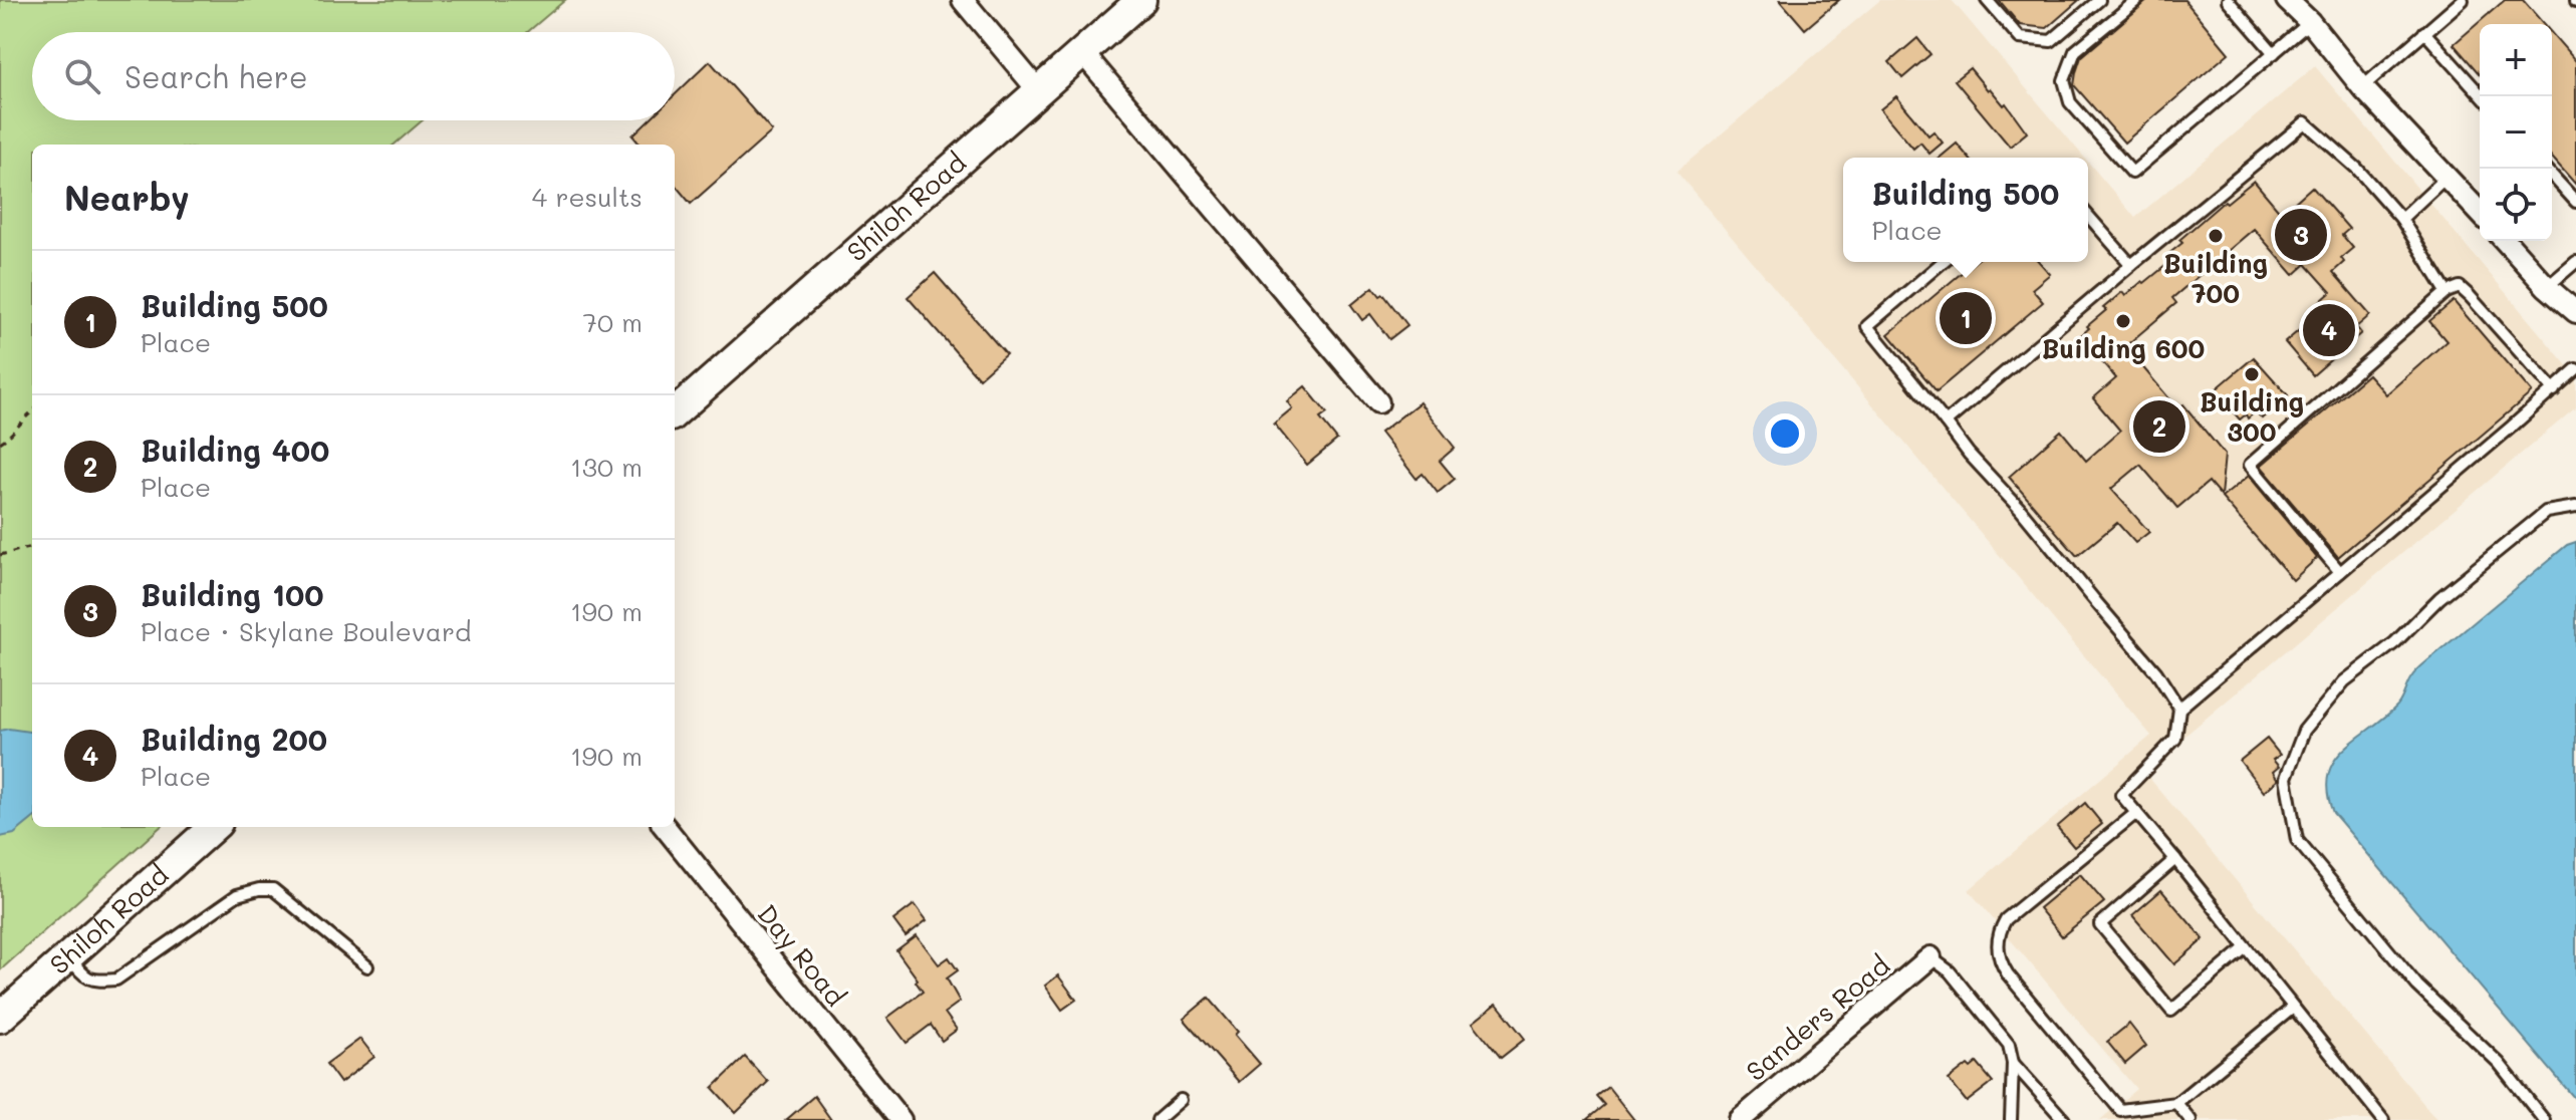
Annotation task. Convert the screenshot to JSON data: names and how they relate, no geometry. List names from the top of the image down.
{
  "streets": {
    "main road": ["Shiloh Road"],
    "street": ["Day Road", "Sanders Road"]
  },
  "places": ["Building 700", "Building 600", "Building 300"],
  "page": {
    "map_buttons": ["+", "−"],
    "search": "Search here",
    "heading": ["Nearby", "4 results"],
    "popup": ["Building 500", "Place"],
    "pins": [
      "3",
      "1",
      "4",
      "2"
    ],
    "list": [
      {
        "mark": "1",
        "name": "Building 500",
        "note": "Place",
        "value": "70 m"
      },
      {
        "mark": "2",
        "name": "Building 400",
        "note": "Place",
        "value": "130 m"
      },
      {
        "mark": "3",
        "name": "Building 100",
        "note": "Place · Skylane Boulevard",
        "value": "190 m"
      },
      {
        "mark": "4",
        "name": "Building 200",
        "note": "Place",
        "value": "190 m"
      }
    ]
  }
}
